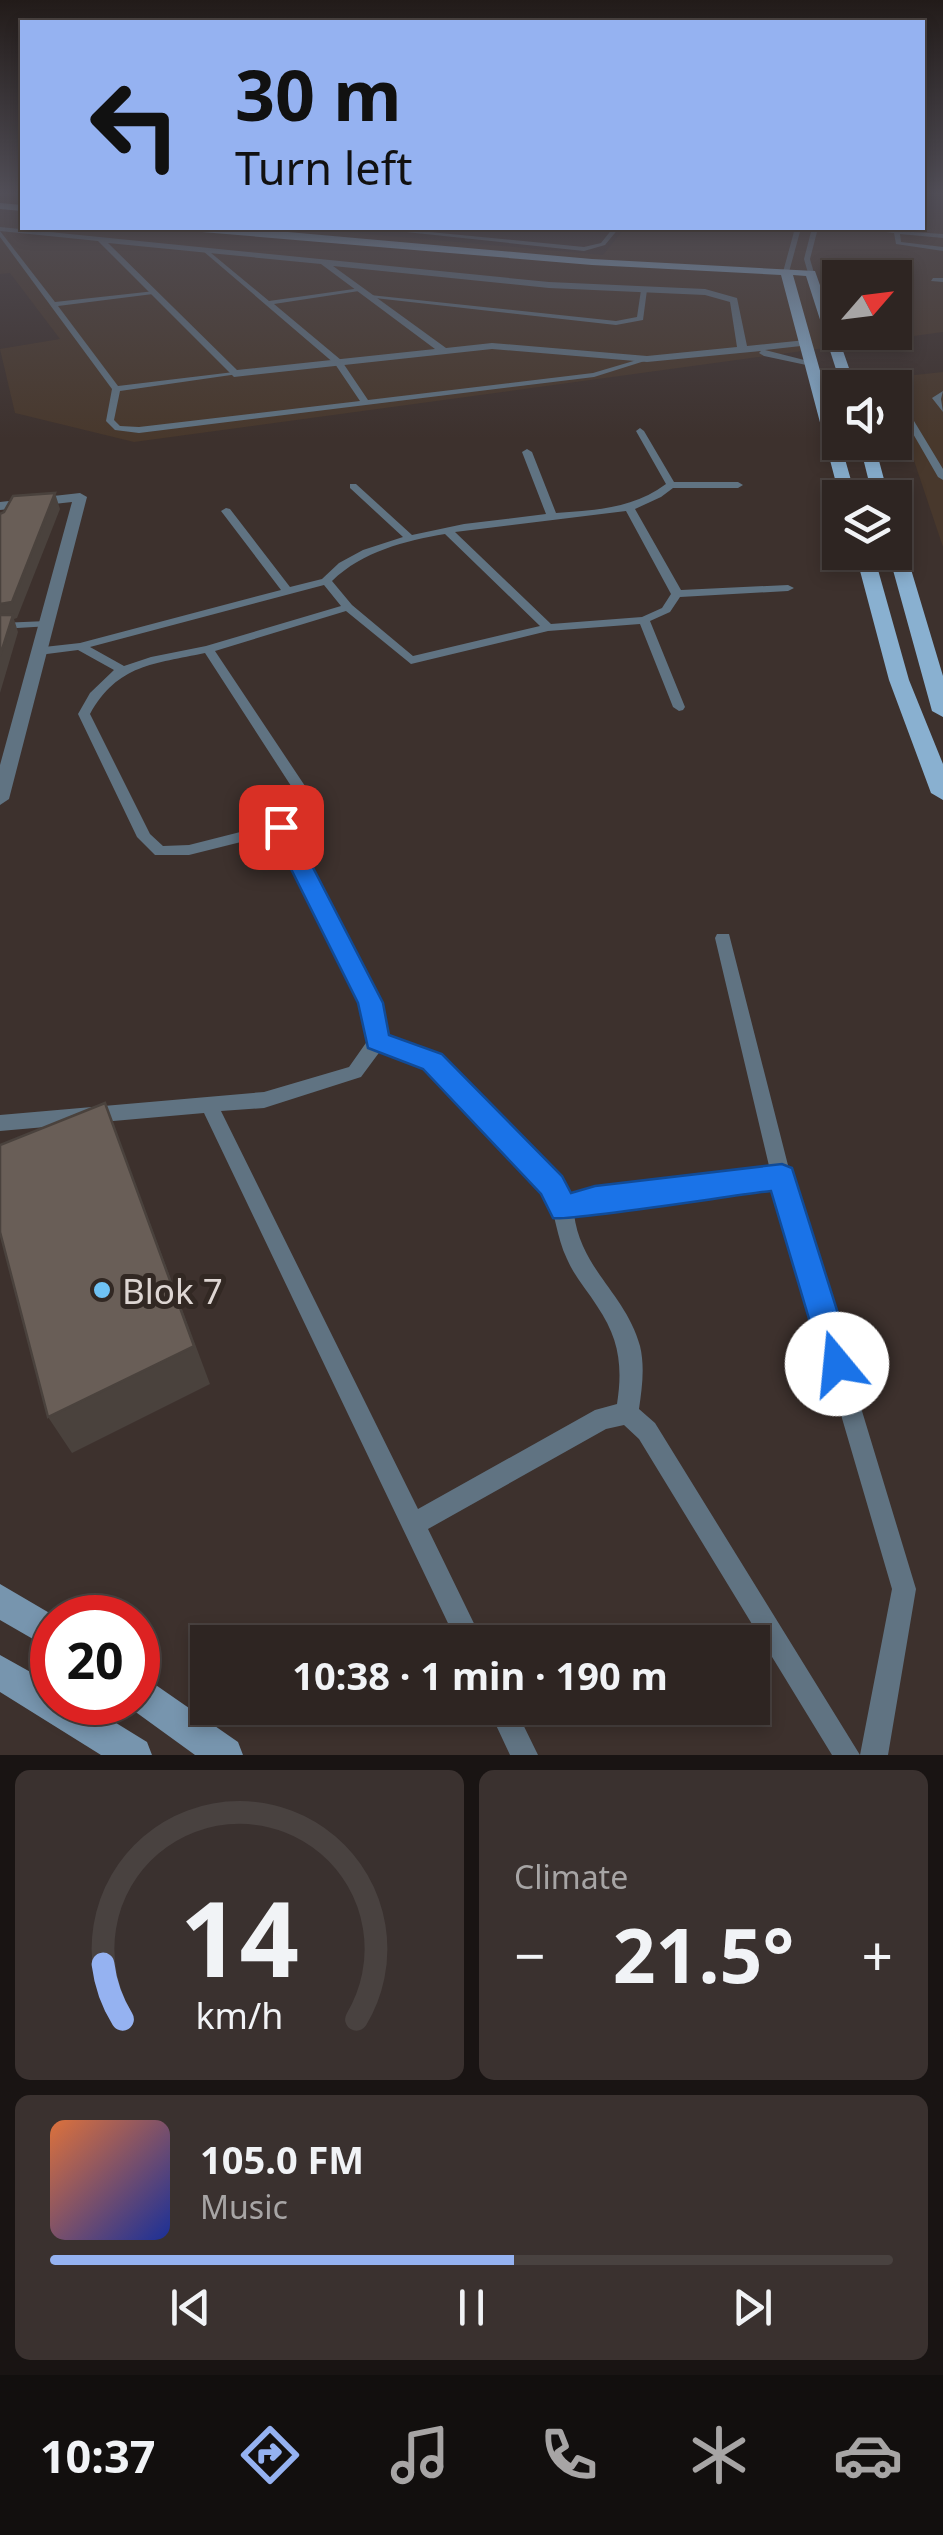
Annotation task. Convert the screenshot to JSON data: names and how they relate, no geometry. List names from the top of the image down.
{
  "places": ["Blok 7"],
  "north": "top right",
  "page": {
    "turn": ["30 m", "Turn left"],
    "limit": "20",
    "trip": "10:38 · 1 min · 190 m",
    "tile": "Climate",
    "heat": ["−", "21.5°", "+"],
    "song": ["105.0 FM", "Music"],
    "tabs": "10:37",
    "gauge": ["14", "km/h"]
  }
}
